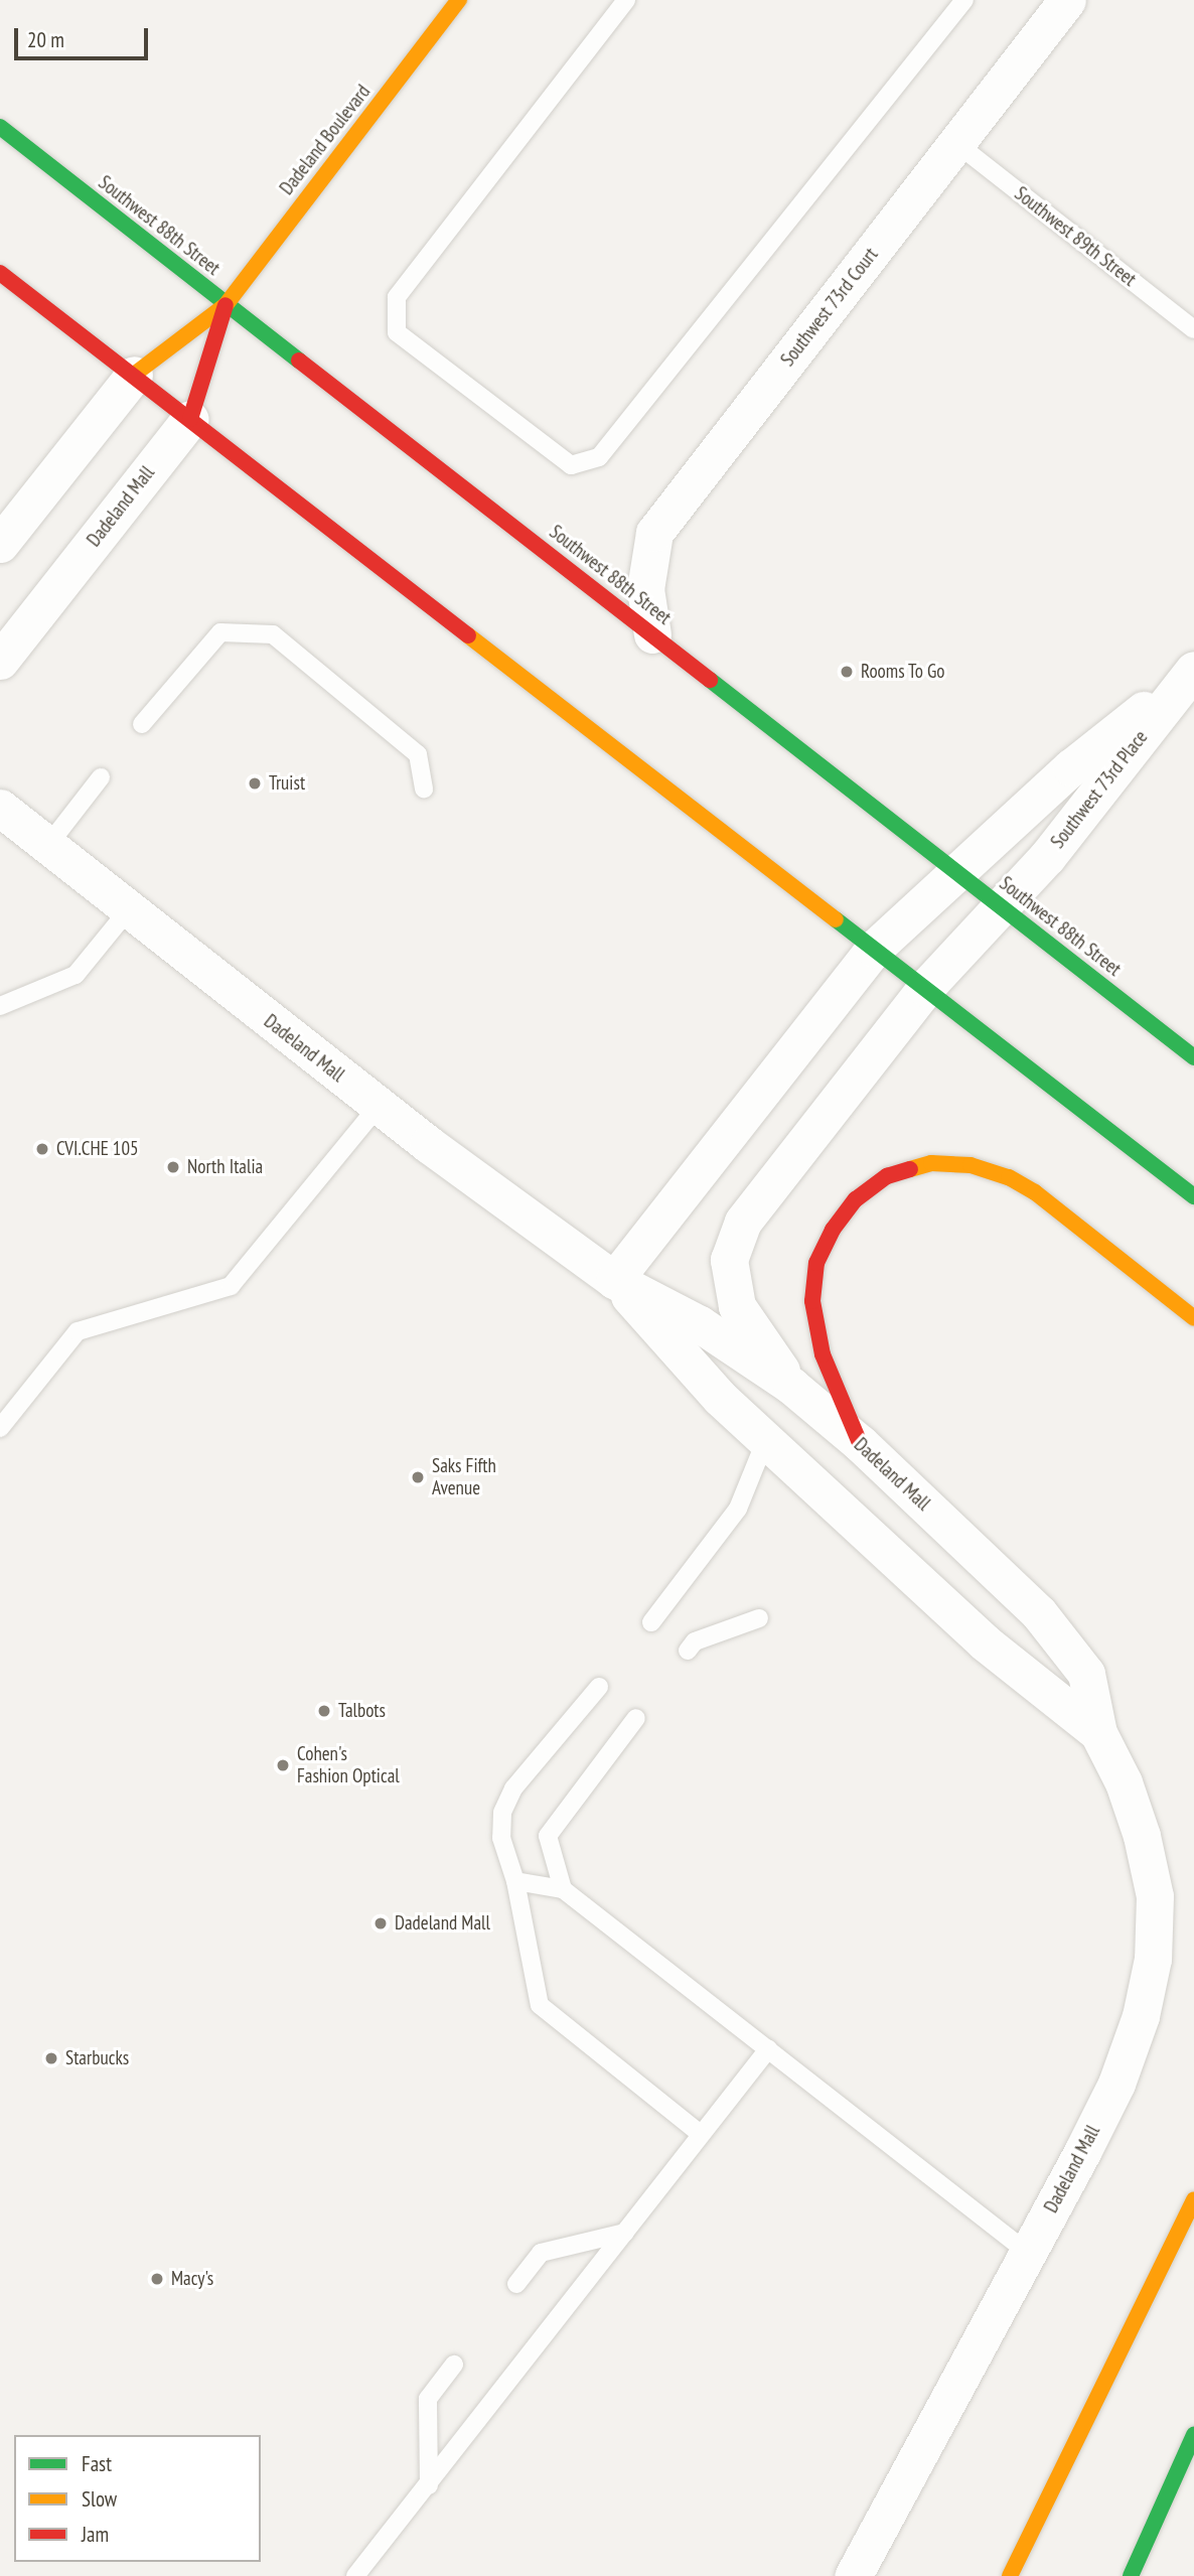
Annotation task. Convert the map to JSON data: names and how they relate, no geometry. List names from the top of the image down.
{
  "streets": {
    "main road": ["Dadeland Boulevard", "Southwest 88th Street"],
    "street": ["Southwest 73rd Court", "Dadeland Mall", "Southwest 73rd Place"],
    "lane": ["Southwest 89th Street"]
  },
  "crossings": [
    ["Dadeland Boulevard", "Southwest 88th Street"],
    ["Dadeland Boulevard", "Dadeland Mall"],
    ["Southwest 88th Street", "Southwest 73rd Court"],
    ["Southwest 88th Street", "Southwest 73rd Place"],
    ["Southwest 89th Street", "Southwest 73rd Court"]
  ],
  "places": [
    "Rooms To Go",
    "Truist",
    "CVI.CHE 105",
    "North Italia",
    "Saks Fifth Avenue",
    "Talbots",
    "Cohen's Fashion Optical",
    "Dadeland Mall",
    "Starbucks",
    "Macy's"
  ],
  "legend": ["Fast", "Slow", "Jam"],
  "scale_bar": "20 m"
}
